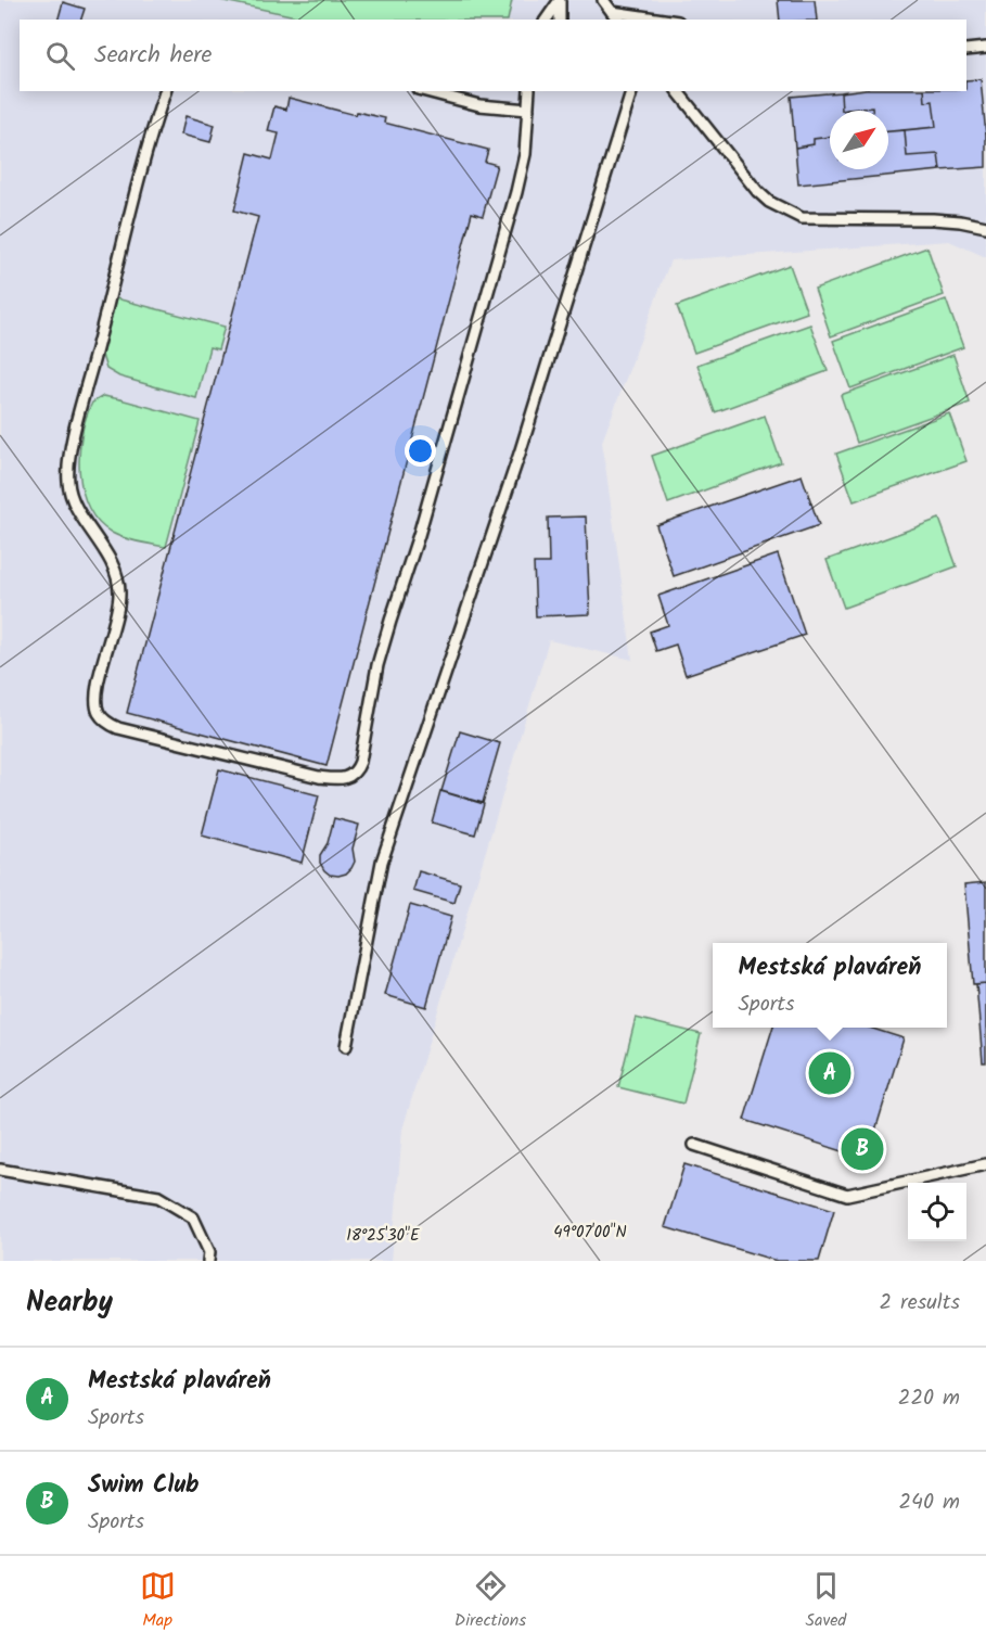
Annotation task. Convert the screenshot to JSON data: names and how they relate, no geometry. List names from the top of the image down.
{
  "north": "top right",
  "page": {
    "search": "Search here",
    "popup": ["Mestská plaváreň", "Sports"],
    "pins": ["A", "B"],
    "heading": ["Nearby", "2 results"],
    "list": [
      {
        "mark": "A",
        "name": "Mestská plaváreň",
        "note": "Sports",
        "value": "220 m"
      },
      {
        "mark": "B",
        "name": "Swim Club",
        "note": "Sports",
        "value": "240 m"
      }
    ],
    "nav": ["Map", "Directions", "Saved"]
  },
  "coordinates": ["49°07'00\"N", "18°25'30\"E"]
}
